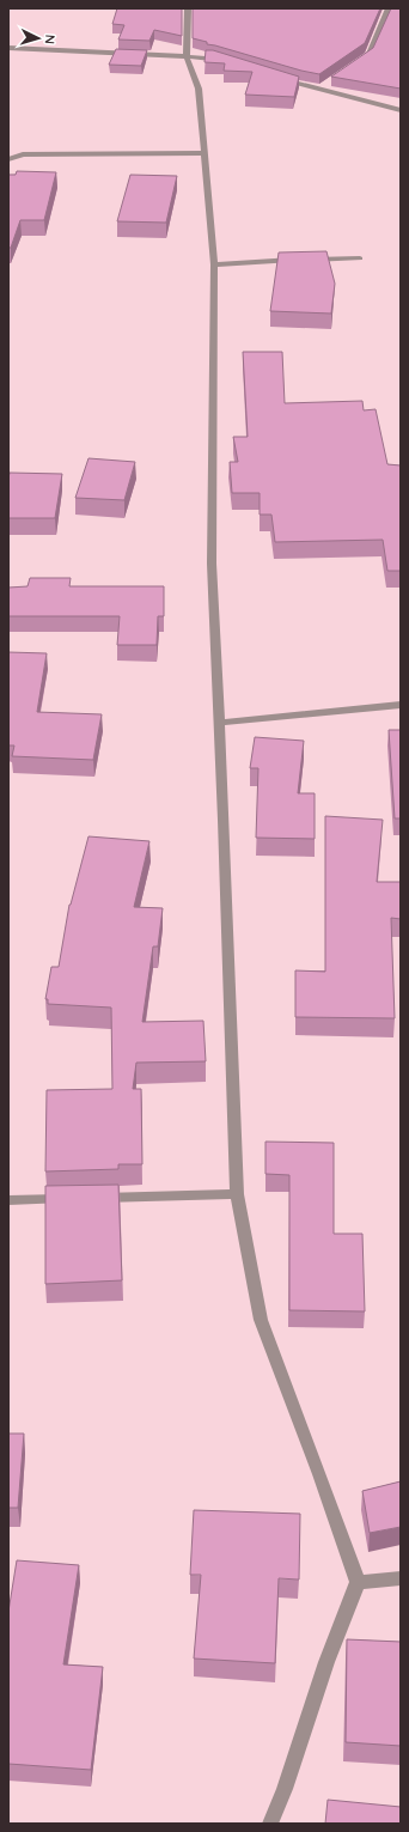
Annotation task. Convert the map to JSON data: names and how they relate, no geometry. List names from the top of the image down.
{
  "north": "right"
}
